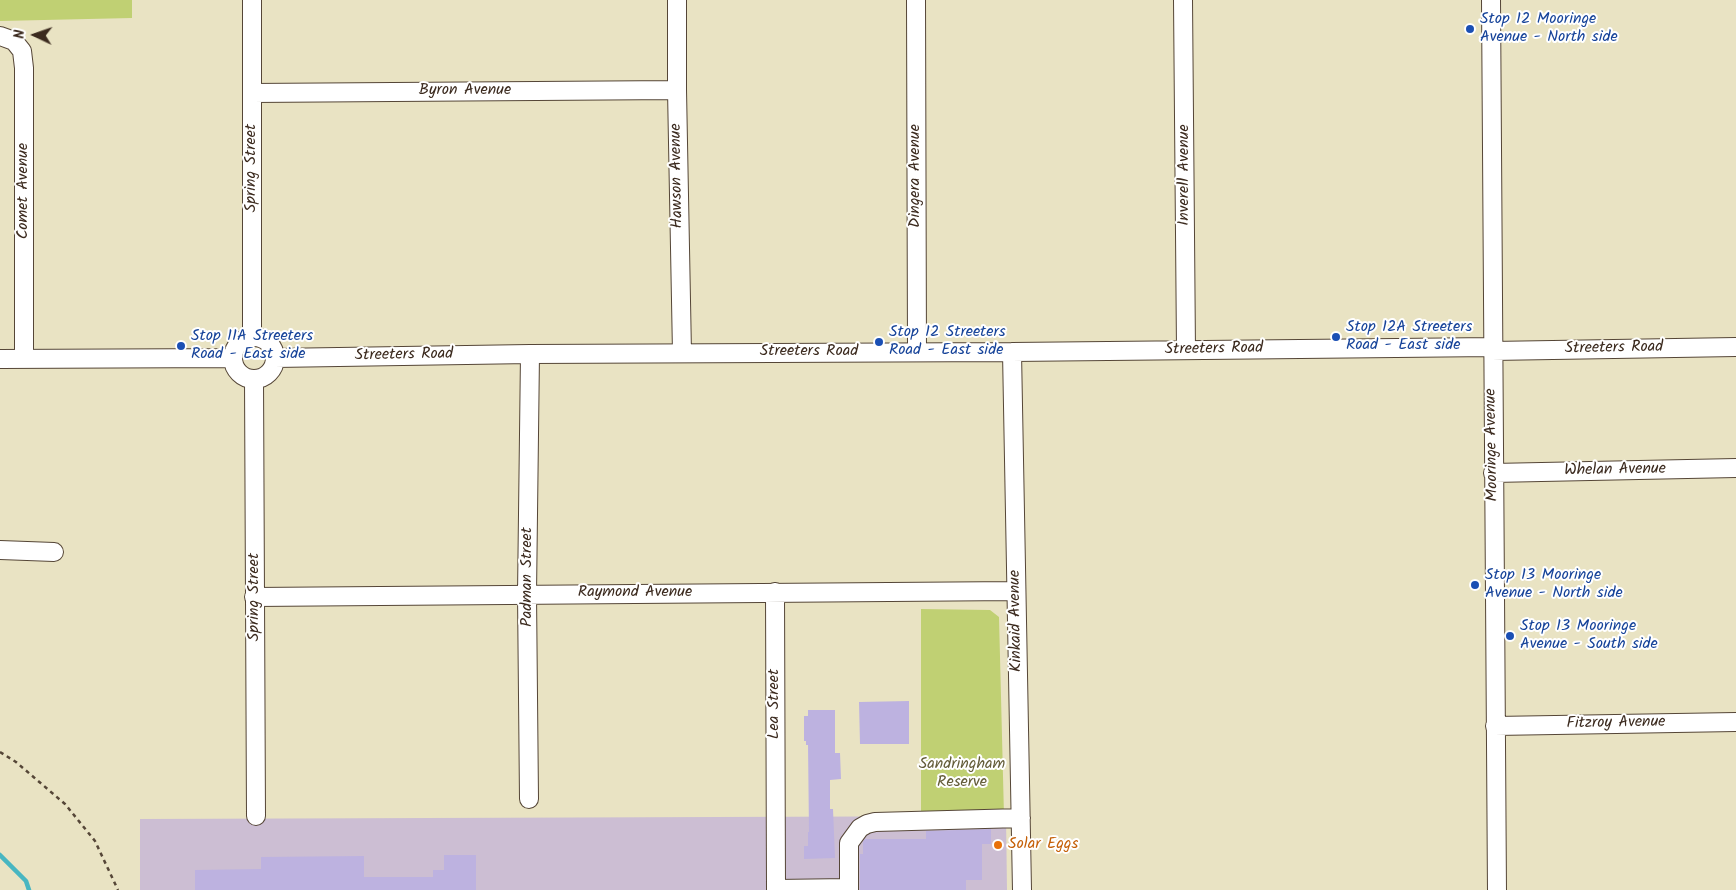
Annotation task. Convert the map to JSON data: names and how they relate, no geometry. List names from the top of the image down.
{
  "streets": {
    "street": [
      "Byron Avenue",
      "Spring Street",
      "Inverell Avenue",
      "Hawson Avenue",
      "Dingera Avenue",
      "Comet Avenue",
      "Streeters Road",
      "Mooringe Avenue",
      "Whelan Avenue",
      "Padman Street",
      "Raymond Avenue",
      "Kinkaid Avenue",
      "Lea Street",
      "Fitzroy Avenue"
    ]
  },
  "crossings": [
    ["Byron Avenue", "Spring Street"],
    ["Byron Avenue", "Hawson Avenue"],
    ["Spring Street", "Streeters Road"],
    ["Spring Street", "Raymond Avenue"],
    ["Inverell Avenue", "Streeters Road"],
    ["Hawson Avenue", "Streeters Road"],
    ["Dingera Avenue", "Streeters Road"],
    ["Streeters Road", "Mooringe Avenue"],
    ["Streeters Road", "Padman Street"],
    ["Streeters Road", "Kinkaid Avenue"],
    ["Mooringe Avenue", "Whelan Avenue"],
    ["Mooringe Avenue", "Fitzroy Avenue"],
    ["Padman Street", "Raymond Avenue"],
    ["Raymond Avenue", "Kinkaid Avenue"],
    ["Raymond Avenue", "Lea Street"]
  ],
  "parks": ["Sandringham Reserve"],
  "places": [
    "Stop 12 Mooringe Avenue - North side",
    "Stop 12A Streeters Road - East side",
    "Stop 12 Streeters Road - East side",
    "Stop 11A Streeters Road - East side",
    "Stop 13 Mooringe Avenue - North side",
    "Stop 13 Mooringe Avenue - South side",
    "Solar Eggs"
  ],
  "north": "left"
}
